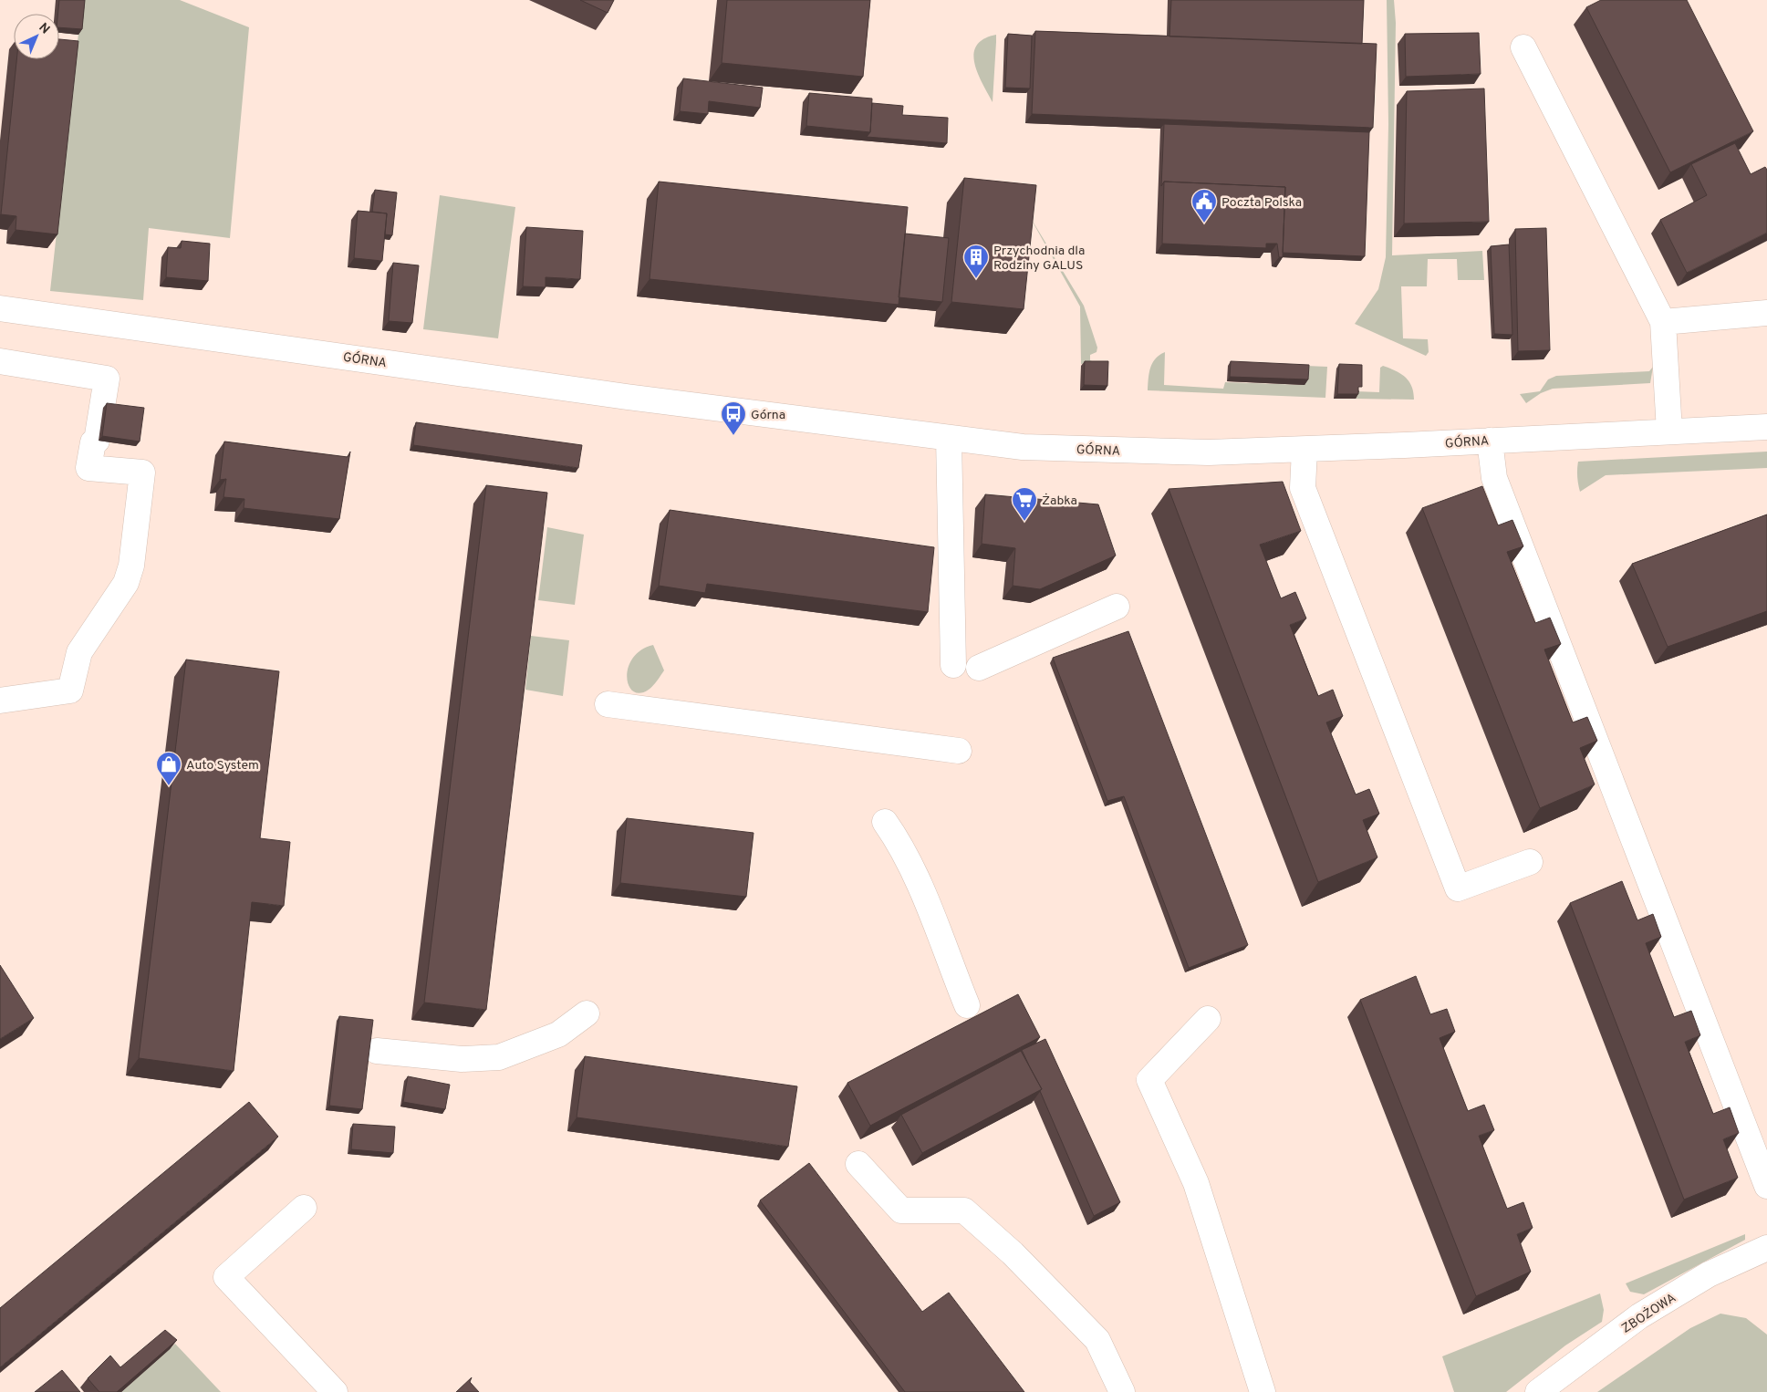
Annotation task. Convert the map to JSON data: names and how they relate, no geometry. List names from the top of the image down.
{
  "streets": {
    "street": ["GÓRNA", "ZBOŻOWA"]
  },
  "places": {
    "public building": ["Poczta Polska"],
    "building": ["Przychodnia dla Rodziny GALUS"],
    "bus stop": ["Górna"],
    "supermarket": ["Żabka"],
    "shop": ["Auto System"]
  },
  "north": "top right"
}
